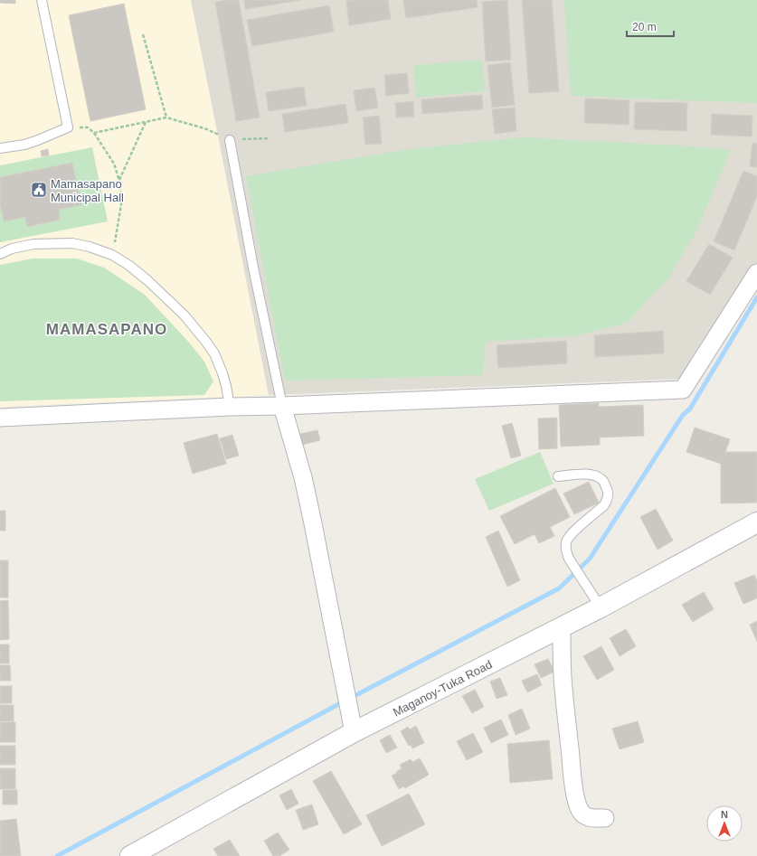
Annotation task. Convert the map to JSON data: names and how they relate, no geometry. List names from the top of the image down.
{
  "streets": {
    "main road": ["Maganoy-Tuka Road"]
  },
  "districts": ["MAMASAPANO"],
  "places": {
    "public building": ["Mamasapano Municipal Hall"]
  },
  "scale_bar": "20 m",
  "north": "top"
}
